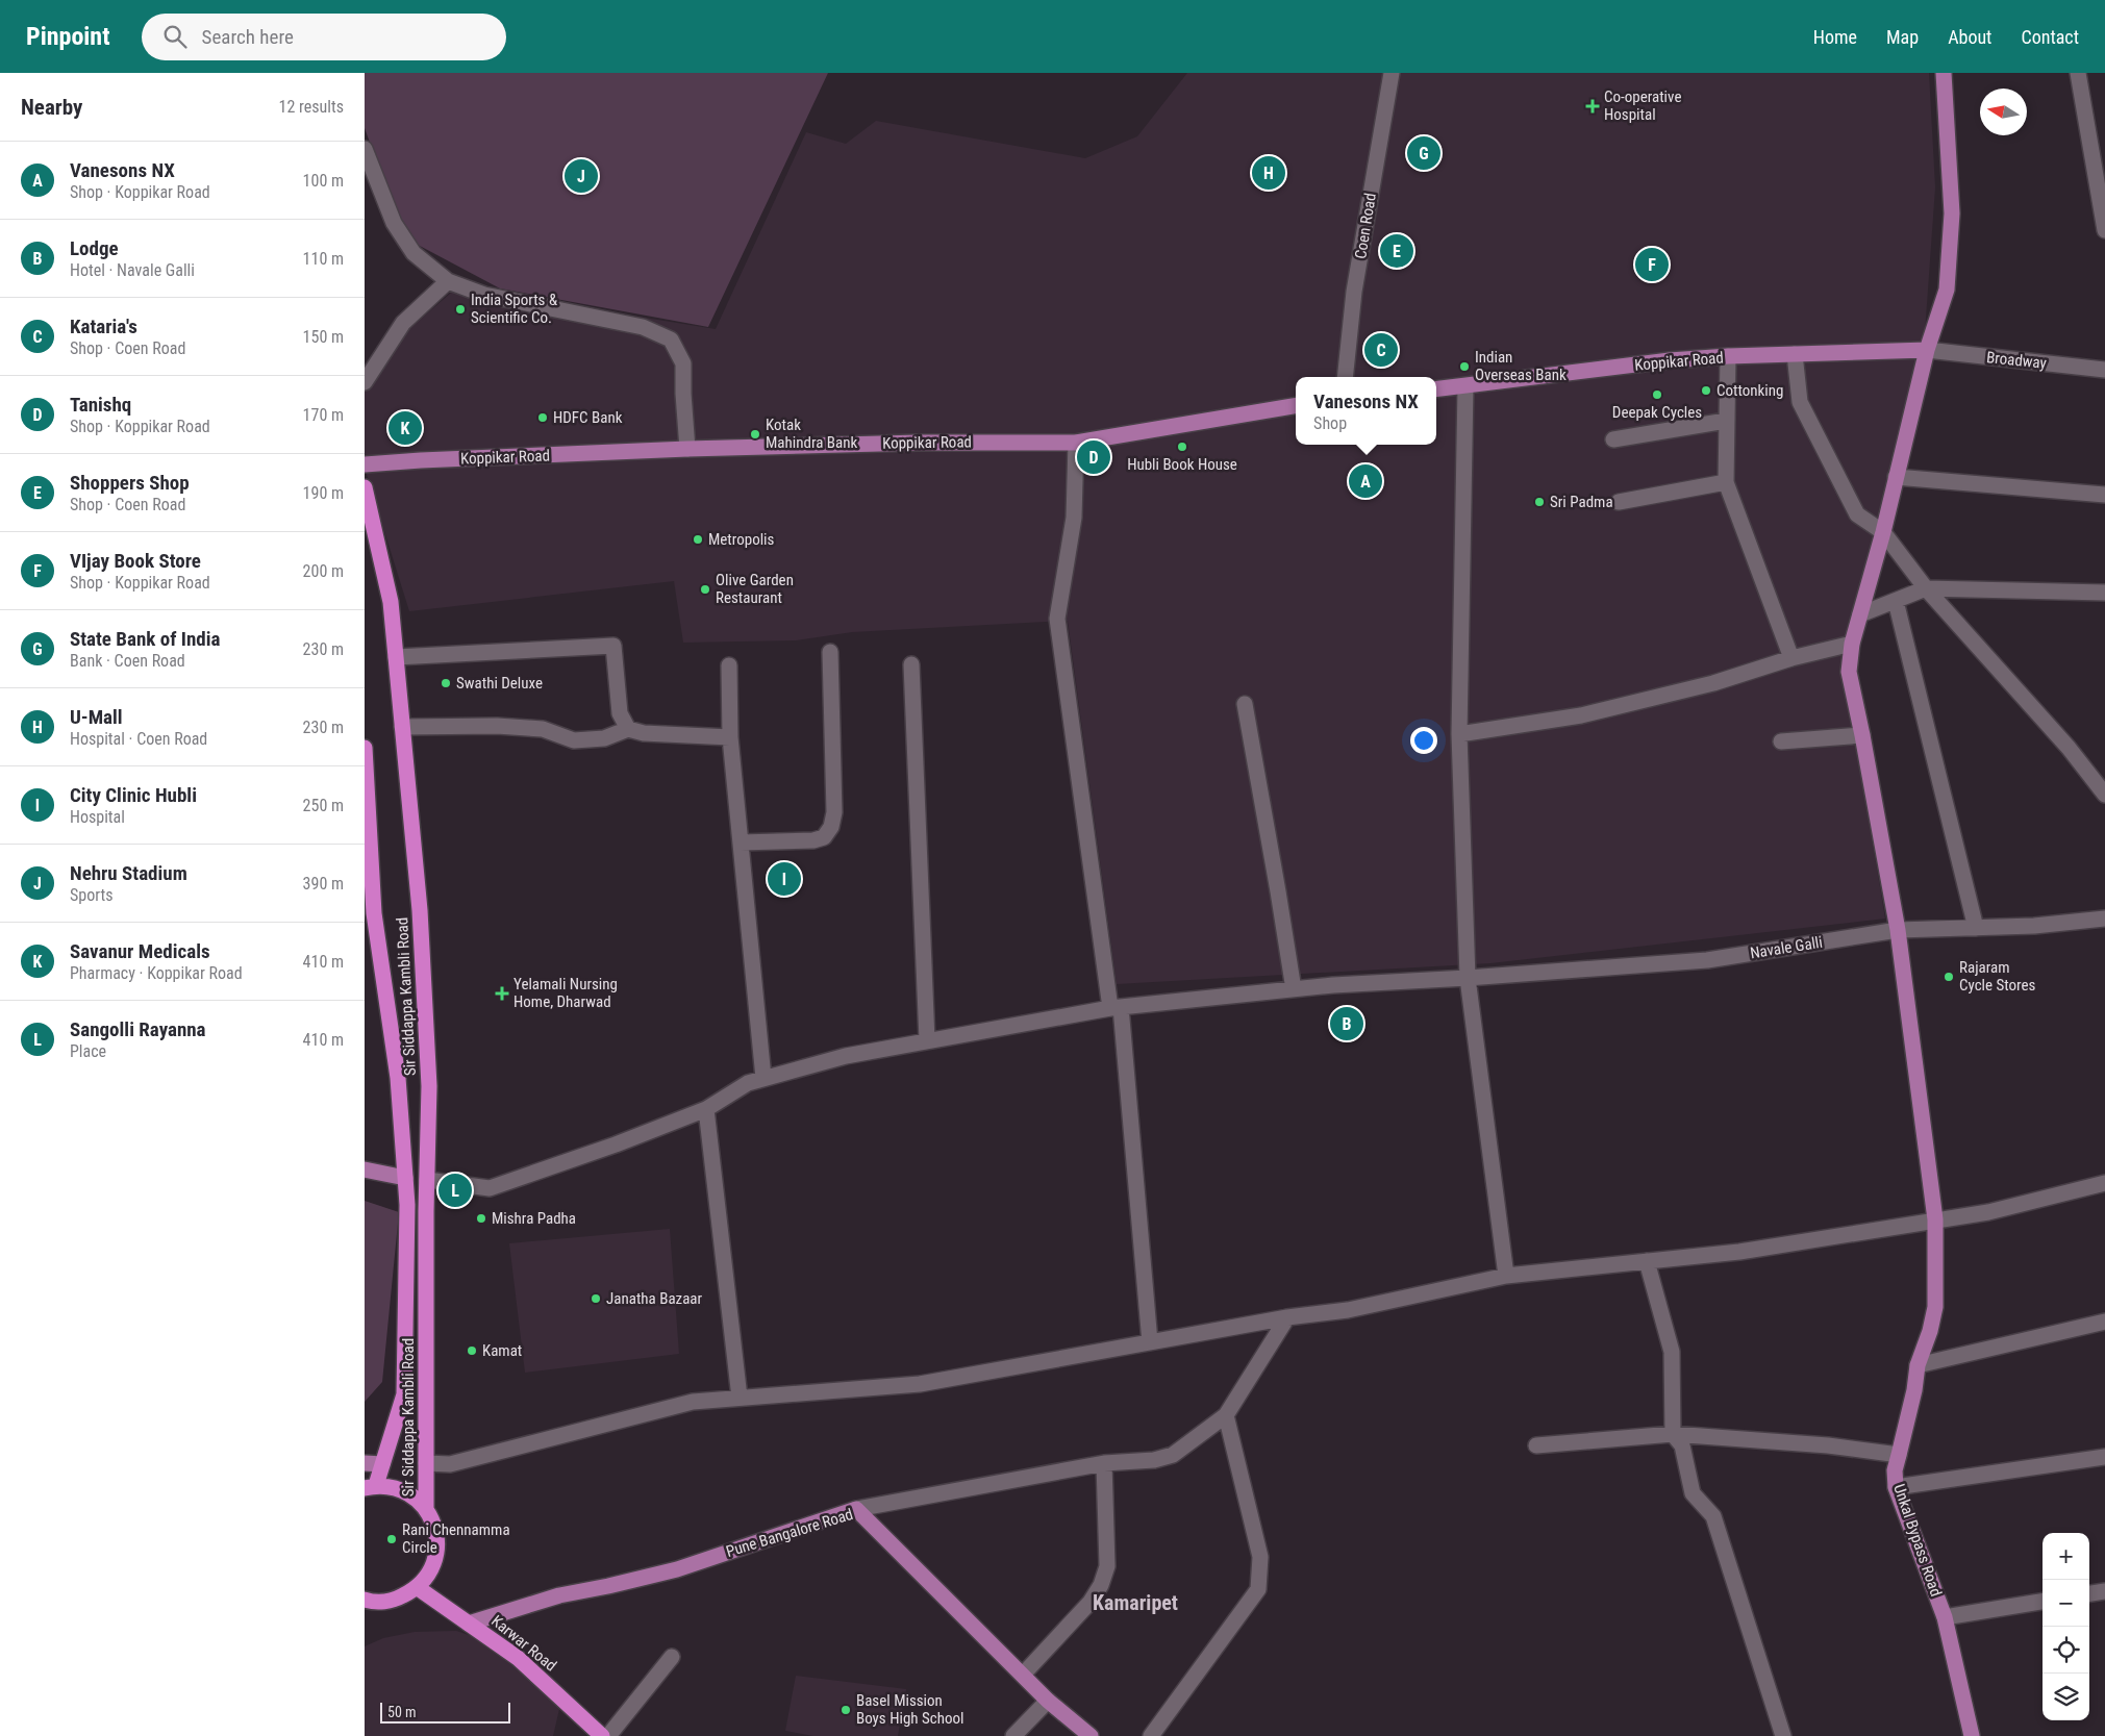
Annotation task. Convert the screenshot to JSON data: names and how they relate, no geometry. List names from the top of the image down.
{
  "streets": {
    "highway": ["Sir Siddappa Kambli Road", "Karwar Road"],
    "main road": ["Koppikar Road", "Pune Bangalore Road", "Unkal Bypass Road"],
    "street": ["Coen Road", "Broadway", "Navale Galli"]
  },
  "crossings": [
    ["Broadway", "Koppikar Road"],
    ["Broadway", "Unkal Bypass Road"],
    ["Koppikar Road", "Unkal Bypass Road"],
    ["Navale Galli", "Sir Siddappa Kambli Road"],
    ["Navale Galli", "Unkal Bypass Road"],
    ["Pune Bangalore Road", "Karwar Road"]
  ],
  "districts": ["Kamaripet"],
  "places": {
    "health": ["Co-operative Hospital", "Yelamali Nursing Home, Dharwad"],
    "other": [
      "India Sports & Scientific Co.",
      "Indian Overseas Bank",
      "Cottonking",
      "Deepak Cycles",
      "HDFC Bank",
      "Kotak Mahindra Bank",
      "Hubli Book House",
      "Sri Padma",
      "Metropolis",
      "Olive Garden Restaurant",
      "Swathi Deluxe",
      "Rajaram Cycle Stores",
      "Mishra Padha",
      "Janatha Bazaar",
      "Kamat",
      "Rani Chennamma Circle",
      "Basel Mission Boys High School"
    ]
  },
  "scale_bar": "50 m",
  "north": "left",
  "page": {
    "header": "Pinpoint",
    "search": "Search here",
    "nav": [
      "Home",
      "Map",
      "About",
      "Contact"
    ],
    "heading": ["Nearby", "12 results"],
    "pins": [
      "G",
      "H",
      "J",
      "E",
      "F",
      "C",
      "K",
      "D",
      "A",
      "I",
      "B",
      "L"
    ],
    "list": [
      {
        "mark": "A",
        "name": "Vanesons NX",
        "note": "Shop · Koppikar Road",
        "value": "100 m"
      },
      {
        "mark": "B",
        "name": "Lodge",
        "note": "Hotel · Navale Galli",
        "value": "110 m"
      },
      {
        "mark": "C",
        "name": "Kataria's",
        "note": "Shop · Coen Road",
        "value": "150 m"
      },
      {
        "mark": "D",
        "name": "Tanishq",
        "note": "Shop · Koppikar Road",
        "value": "170 m"
      },
      {
        "mark": "E",
        "name": "Shoppers Shop",
        "note": "Shop · Coen Road",
        "value": "190 m"
      },
      {
        "mark": "F",
        "name": "VIjay Book Store",
        "note": "Shop · Koppikar Road",
        "value": "200 m"
      },
      {
        "mark": "G",
        "name": "State Bank of India",
        "note": "Bank · Coen Road",
        "value": "230 m"
      },
      {
        "mark": "H",
        "name": "U-Mall",
        "note": "Hospital · Coen Road",
        "value": "230 m"
      },
      {
        "mark": "I",
        "name": "City Clinic Hubli",
        "note": "Hospital",
        "value": "250 m"
      },
      {
        "mark": "J",
        "name": "Nehru Stadium",
        "note": "Sports",
        "value": "390 m"
      },
      {
        "mark": "K",
        "name": "Savanur Medicals",
        "note": "Pharmacy · Koppikar Road",
        "value": "410 m"
      },
      {
        "mark": "L",
        "name": "Sangolli Rayanna",
        "note": "Place",
        "value": "410 m"
      }
    ],
    "popup": ["Vanesons NX", "Shop"],
    "map_buttons": ["+", "−"],
    "scale": "50 m"
  }
}
